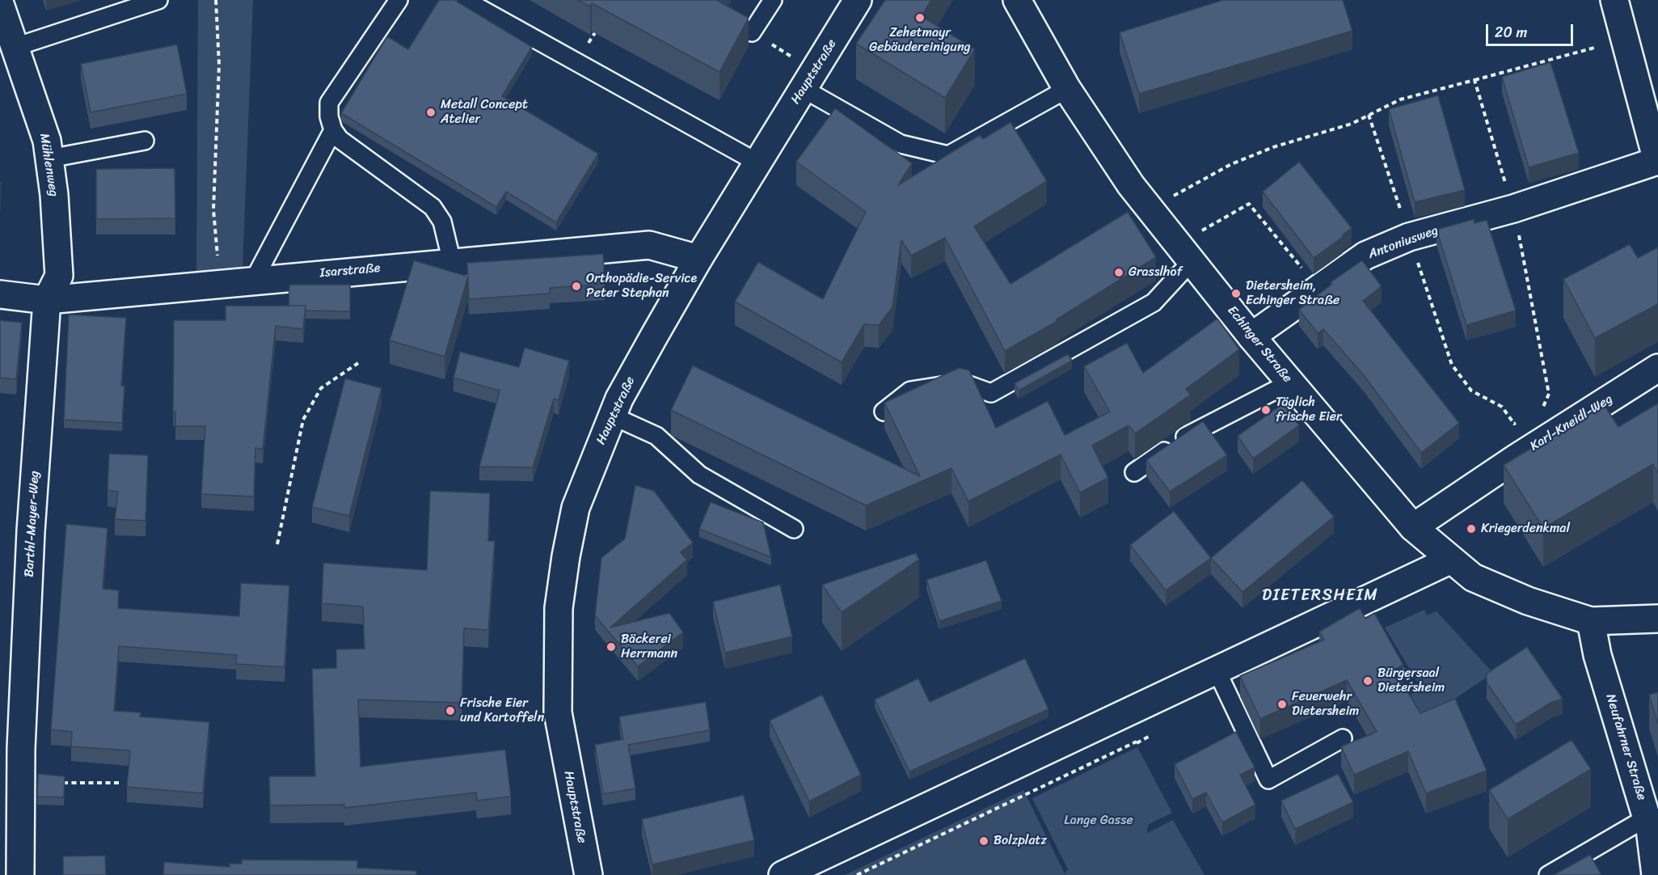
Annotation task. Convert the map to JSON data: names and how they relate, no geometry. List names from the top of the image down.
{
  "streets": {
    "street": [
      "Hauptstraße",
      "Mühlenweg",
      "Antoniusweg",
      "Isarstraße",
      "Echinger Straße",
      "Karl-Kneidl-Weg",
      "Barthl-Mayer-Weg",
      "Neufahrner Straße"
    ]
  },
  "crossings": [
    ["Hauptstraße", "Isarstraße"],
    ["Mühlenweg", "Isarstraße"],
    ["Mühlenweg", "Barthl-Mayer-Weg"],
    ["Antoniusweg", "Echinger Straße"],
    ["Isarstraße", "Barthl-Mayer-Weg"],
    ["Echinger Straße", "Karl-Kneidl-Weg"],
    ["Echinger Straße", "Neufahrner Straße"]
  ],
  "districts": ["DIETERSHEIM"],
  "parks": ["Lange Gasse"],
  "places": [
    "Zehetmayr Gebäudereinigung",
    "Metall Concept Atelier",
    "Grasslhof",
    "Orthopädie-Service Peter Stephan",
    "Dietersheim, Echinger Straße",
    "Täglich frische Eier",
    "Kriegerdenkmal",
    "Bäckerei Herrmann",
    "Bürgersaal Dietersheim",
    "Feuerwehr Dietersheim",
    "Frische Eier und Kartoffeln",
    "Bolzplatz"
  ],
  "scale_bar": "20 m"
}
